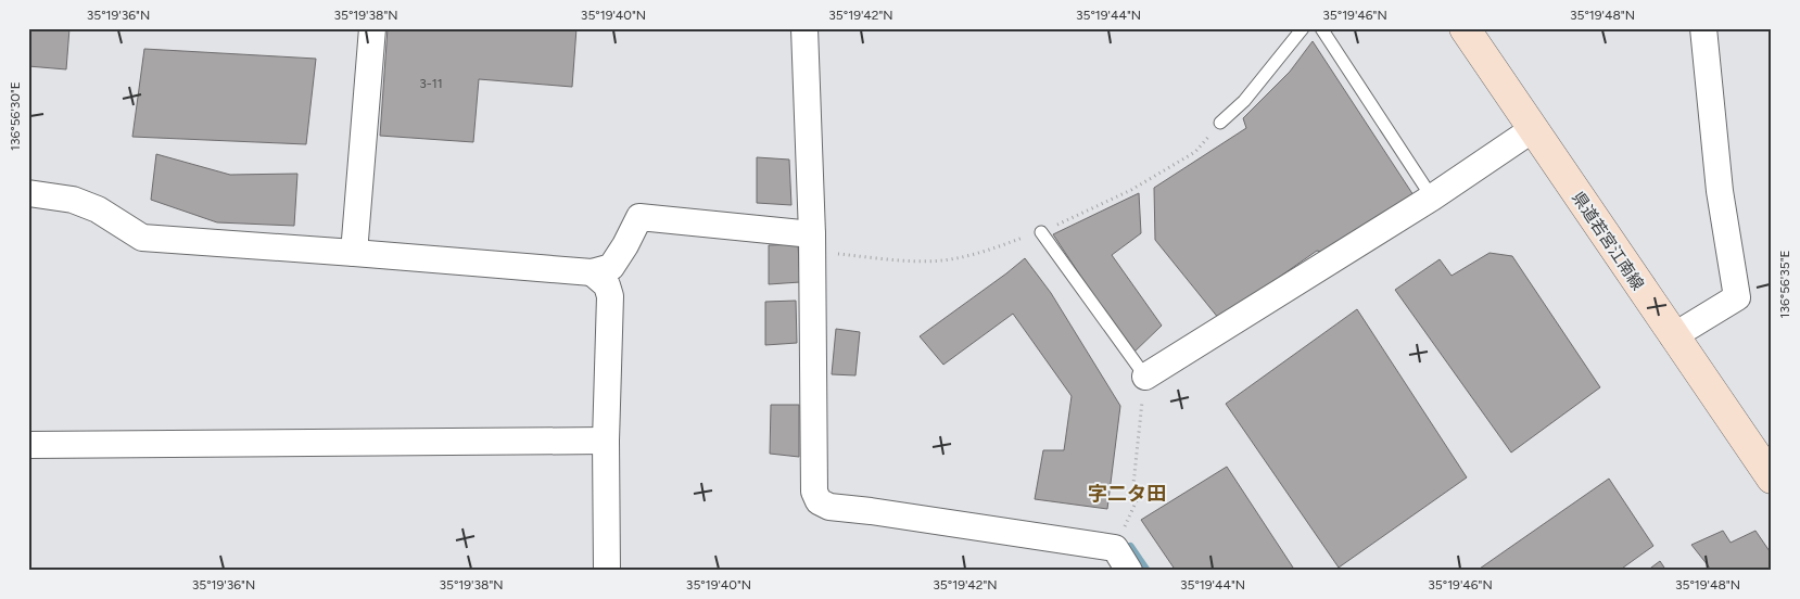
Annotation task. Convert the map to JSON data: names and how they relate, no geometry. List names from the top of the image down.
{
  "streets": {
    "main road": ["県道若宮江南線"]
  },
  "districts": ["字二タ田"],
  "house_numbers": ["3-11"],
  "coordinates": [
    "35°19'36\"N",
    "35°19'38\"N",
    "35°19'40\"N",
    "35°19'42\"N",
    "35°19'44\"N",
    "35°19'46\"N",
    "35°19'48\"N",
    "136°56'30\"E",
    "136°56'35\"E"
  ]
}
